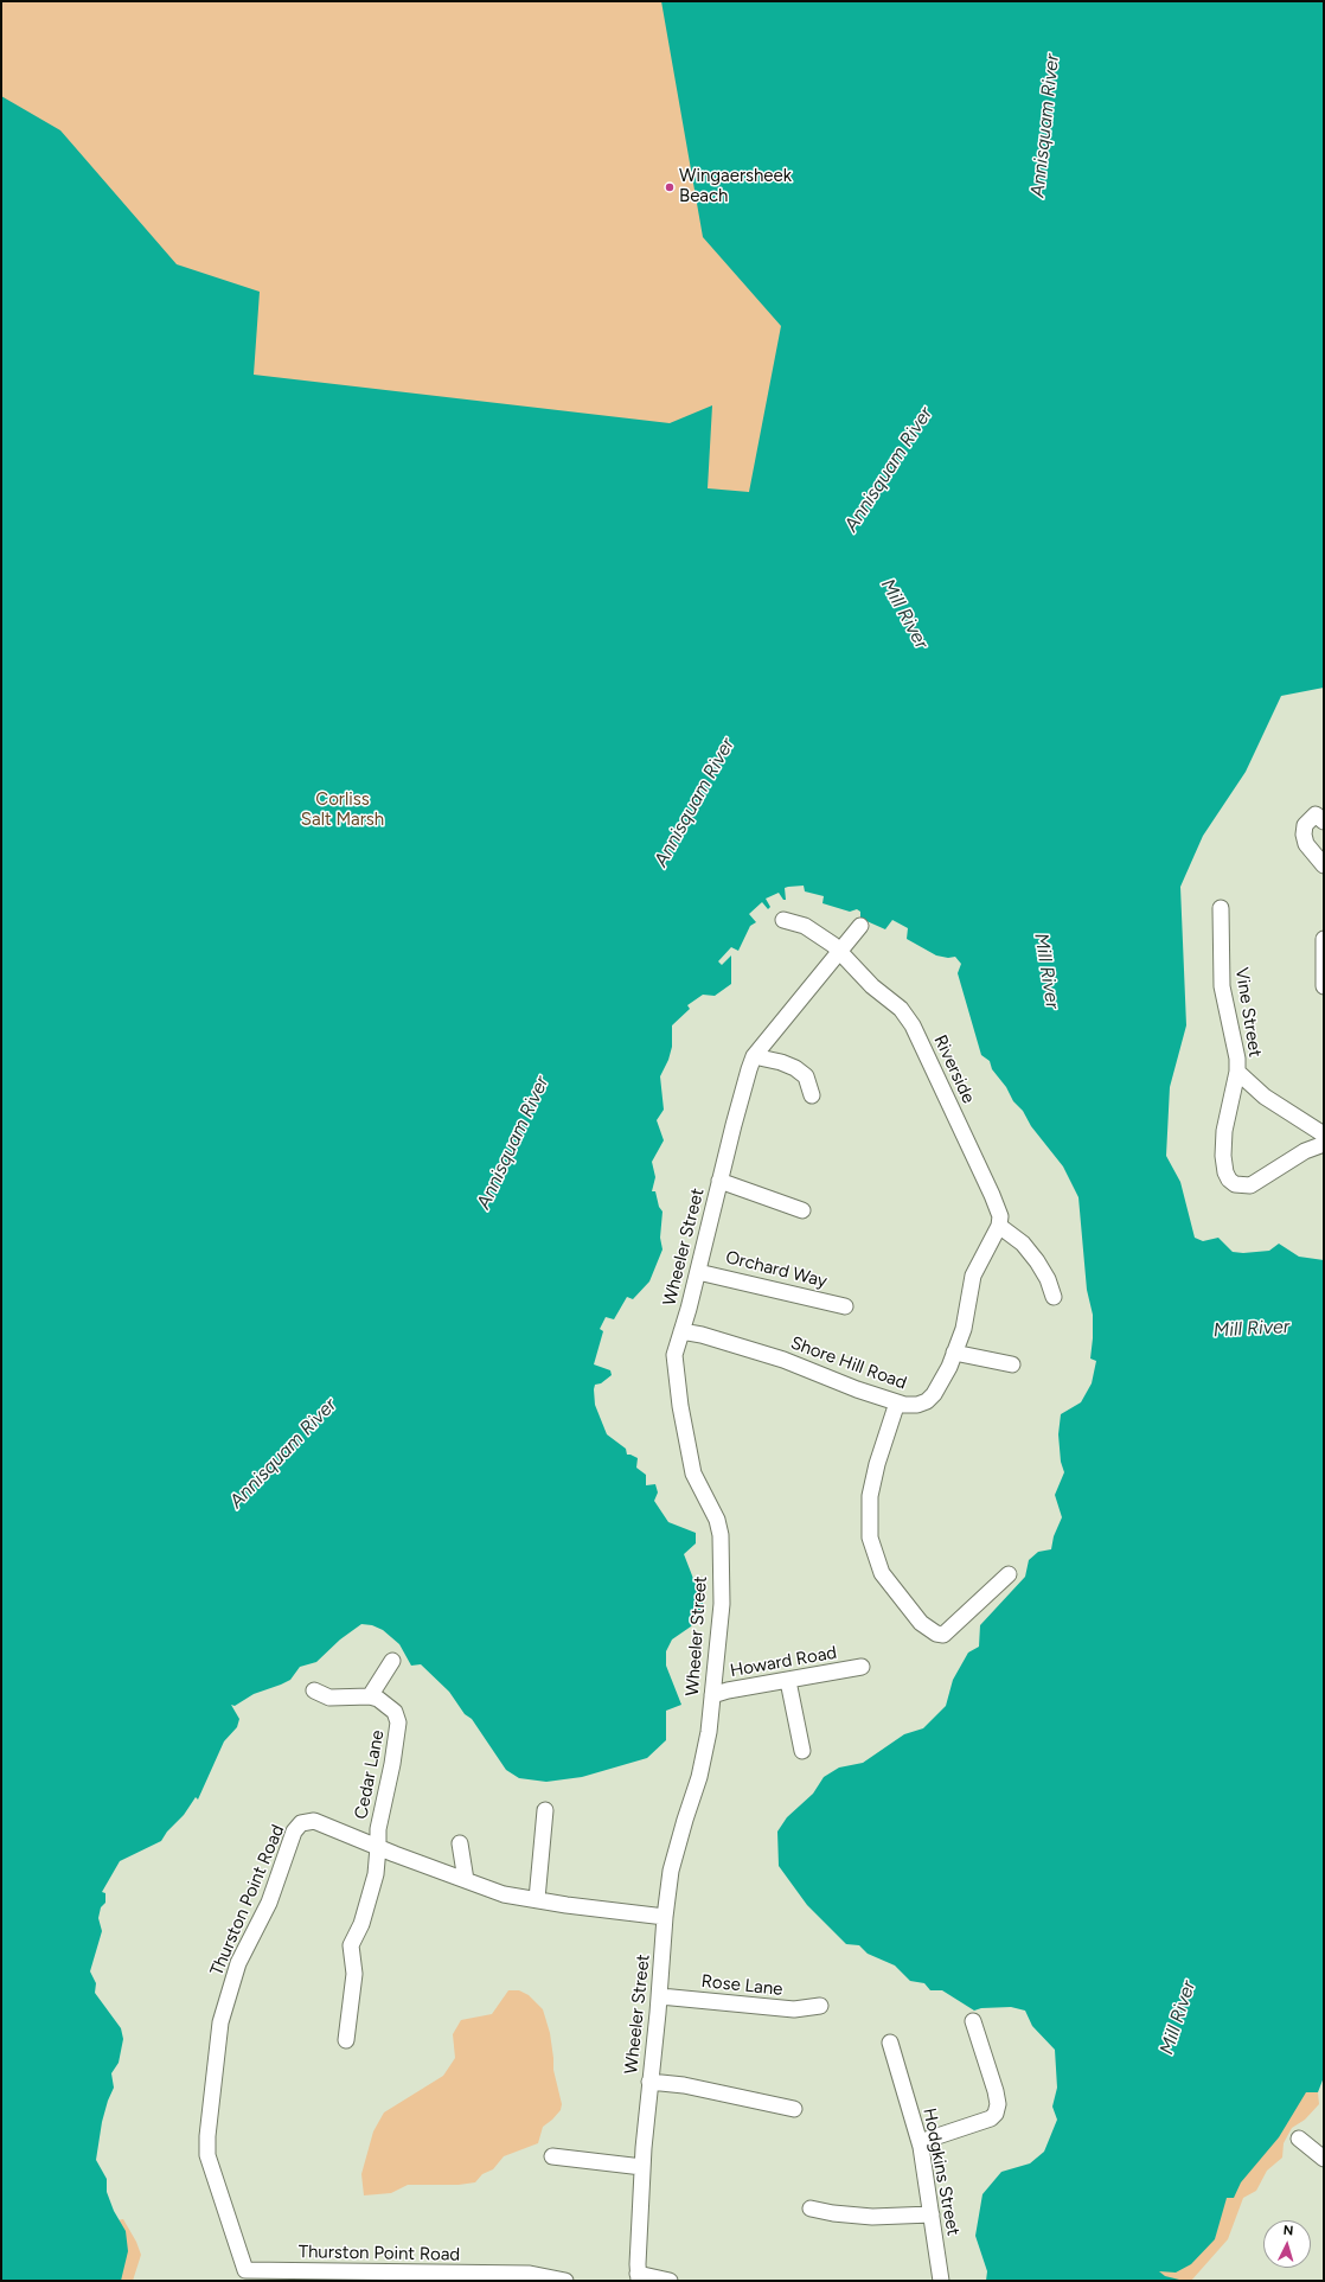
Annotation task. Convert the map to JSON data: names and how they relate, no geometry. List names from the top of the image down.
{
  "streets": {
    "street": [
      "Vine Street",
      "Riverside",
      "Wheeler Street",
      "Orchard Way",
      "Shore Hill Road",
      "Howard Road",
      "Cedar Lane",
      "Thurston Point Road",
      "Rose Lane",
      "Hodgkins Street"
    ]
  },
  "crossings": [
    ["Riverside", "Wheeler Street"],
    ["Riverside", "Shore Hill Road"],
    ["Wheeler Street", "Orchard Way"],
    ["Wheeler Street", "Shore Hill Road"],
    ["Wheeler Street", "Howard Road"],
    ["Wheeler Street", "Thurston Point Road"],
    ["Wheeler Street", "Rose Lane"],
    ["Cedar Lane", "Thurston Point Road"]
  ],
  "water": ["Annisquam River", "Mill River"],
  "parks": ["Corliss Salt Marsh"],
  "places": ["Wingaersheek Beach"],
  "north": "top"
}
